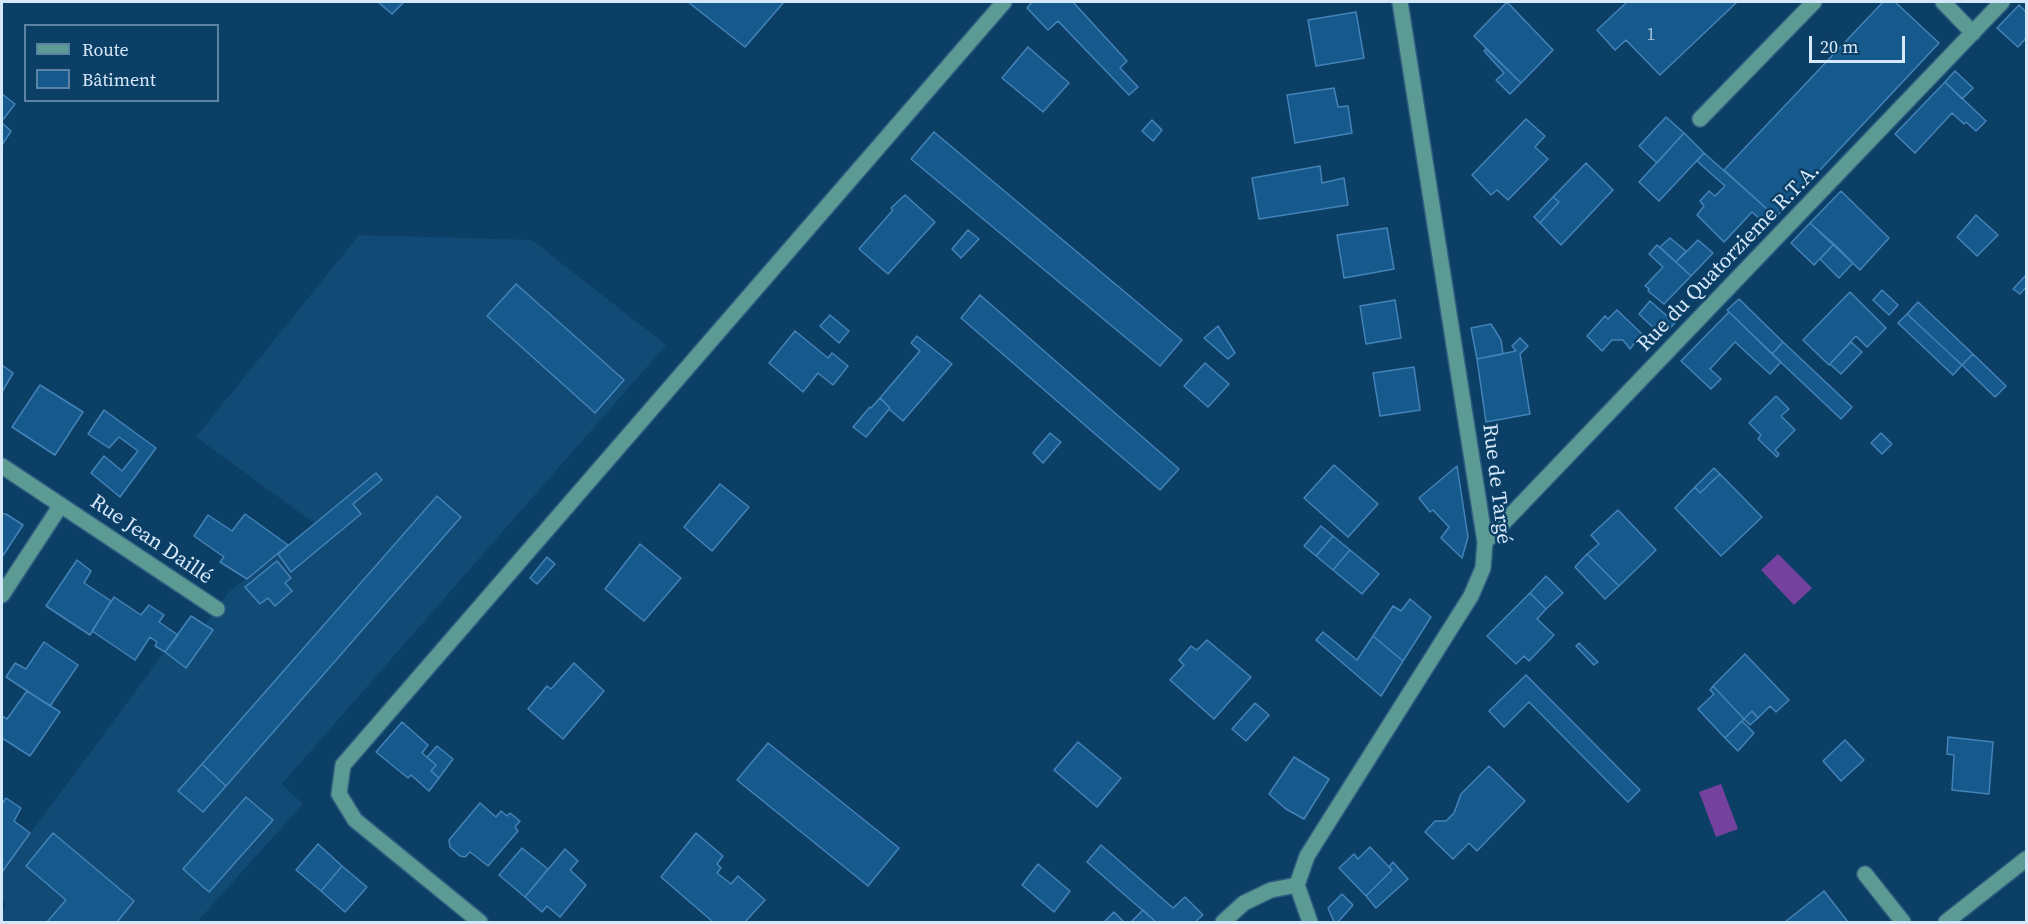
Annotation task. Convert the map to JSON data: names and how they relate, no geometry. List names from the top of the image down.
{
  "streets": {
    "street": ["Rue du Quatorzieme R.T.A.", "Rue de Targé", "Rue Jean Daillé"]
  },
  "crossings": [
    ["Rue du Quatorzieme R.T.A.", "Rue de Targé"]
  ],
  "house_numbers": ["1"],
  "legend": ["Route", "Bâtiment"],
  "scale_bar": "20 m"
}
